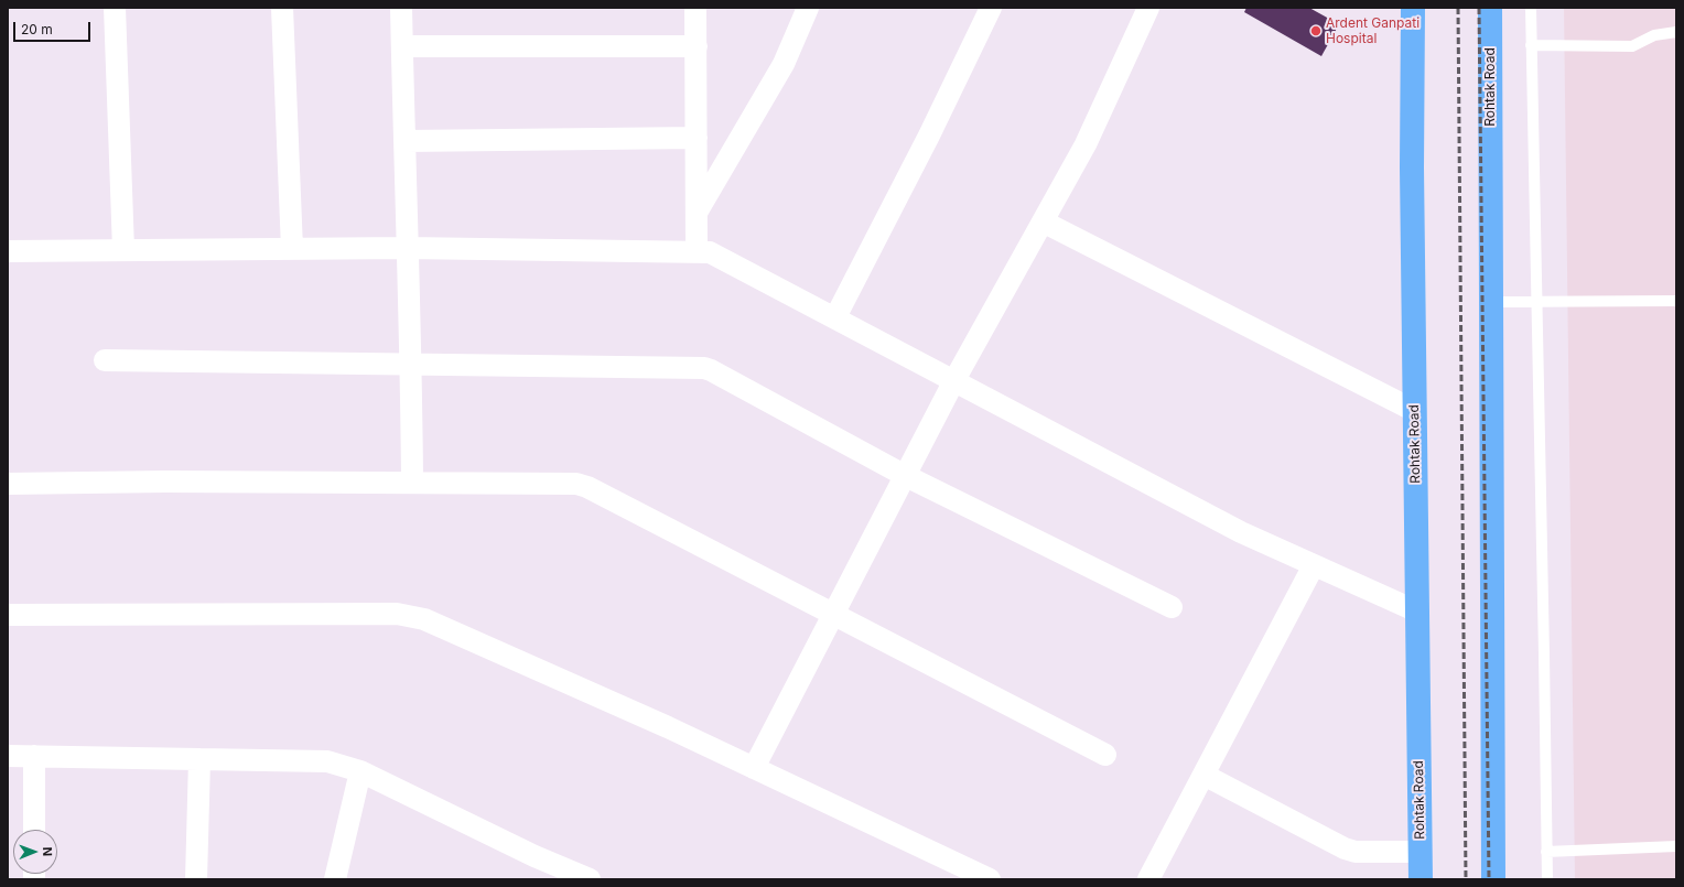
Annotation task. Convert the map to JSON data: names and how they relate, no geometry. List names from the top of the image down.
{
  "streets": {
    "highway": ["Rohtak Road"]
  },
  "places": ["Ardent Ganpati Hospital"],
  "scale_bar": "20 m",
  "north": "right"
}
